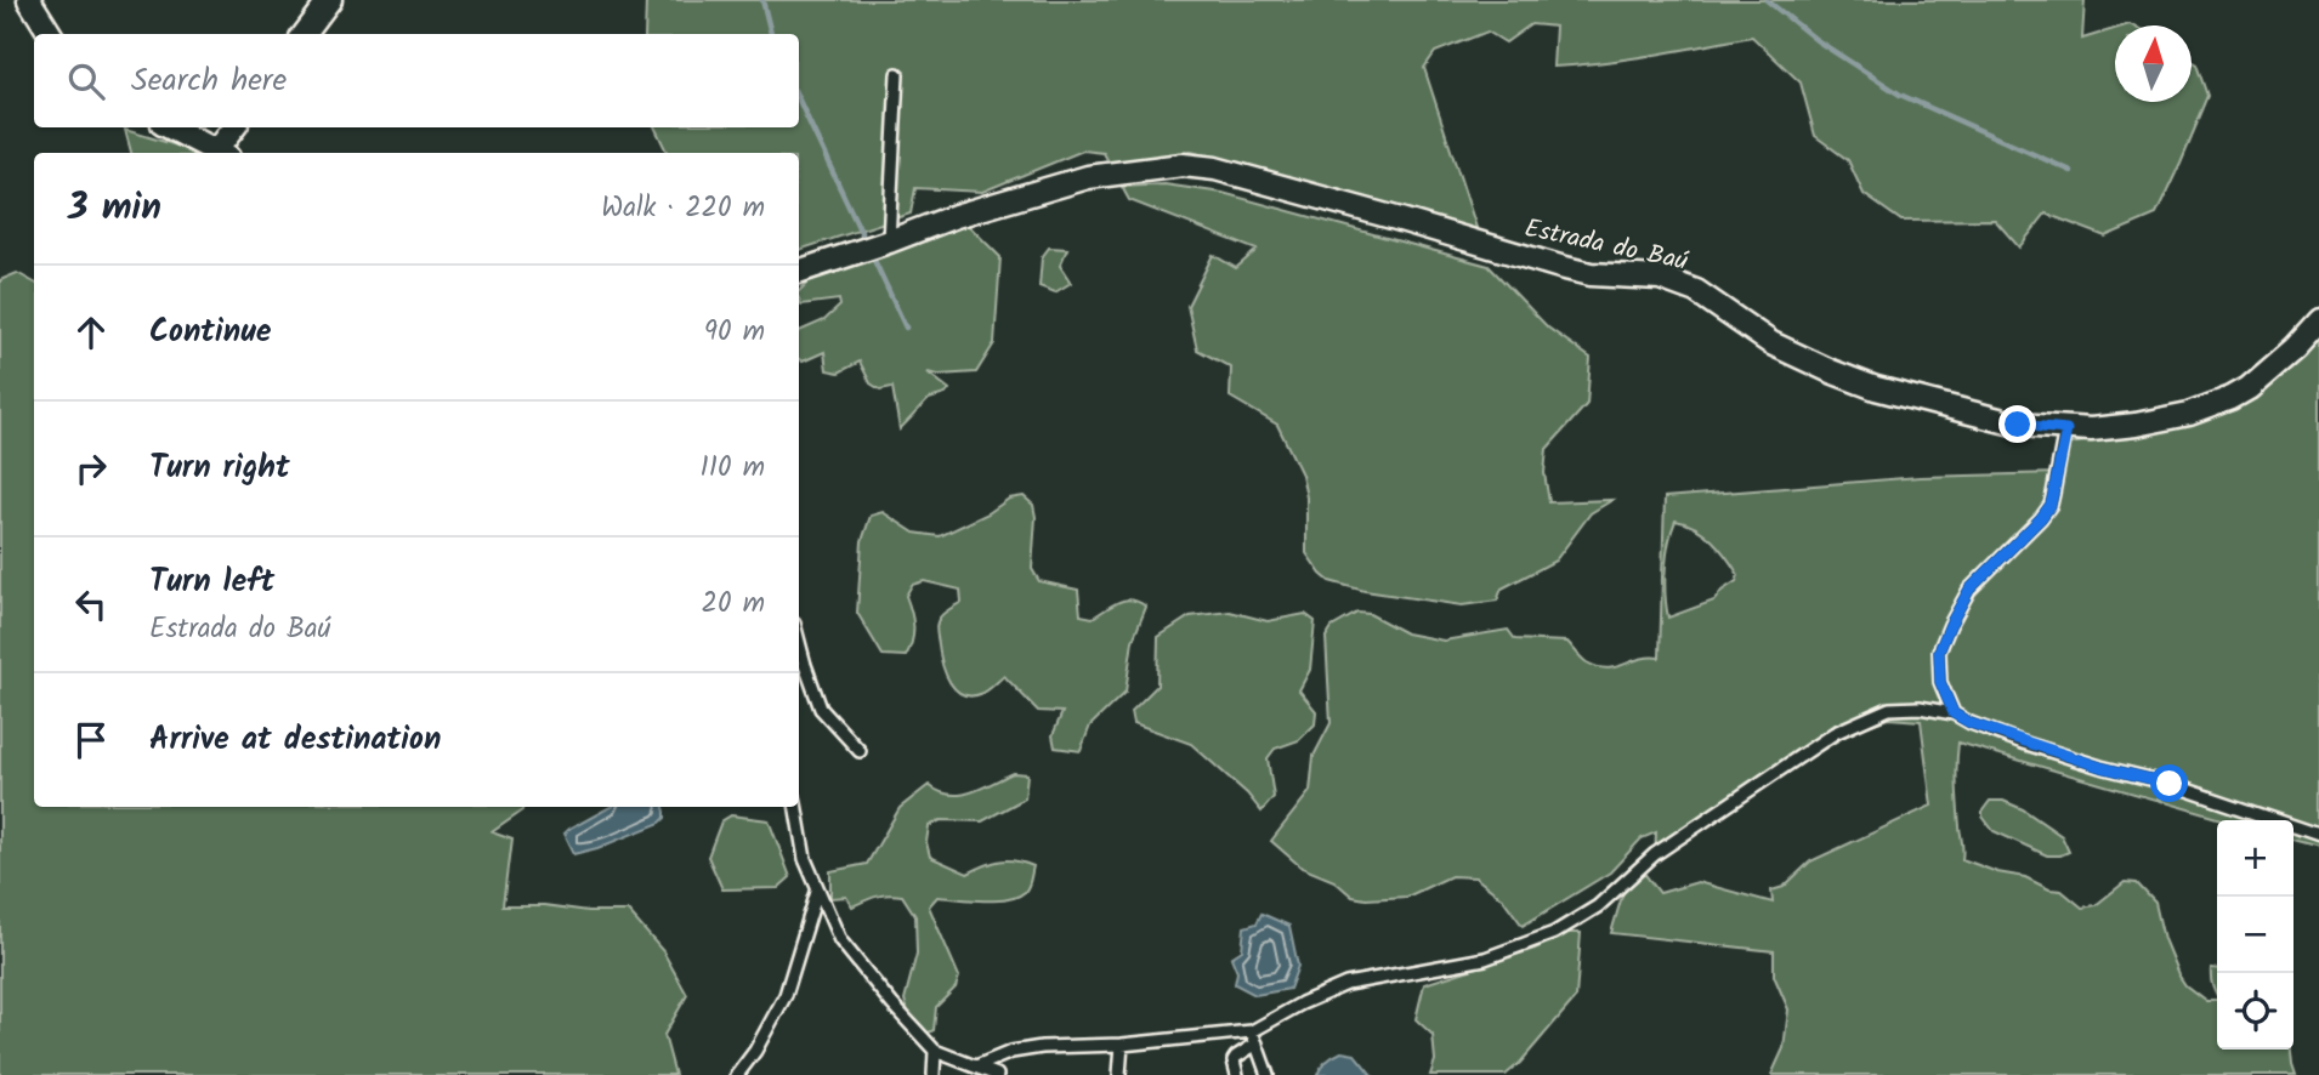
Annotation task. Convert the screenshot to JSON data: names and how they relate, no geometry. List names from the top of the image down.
{
  "streets": {
    "street": ["Estrada do Baú"]
  },
  "north": "top",
  "page": {
    "search": "Search here",
    "heading": ["3 min", "Walk · 220 m"],
    "list": [
      ["Continue", "90 m"],
      ["Turn right", "110 m"],
      ["Turn left", "Estrada do Baú", "20 m"],
      "Arrive at destination"
    ],
    "map_buttons": ["+", "−"]
  }
}
